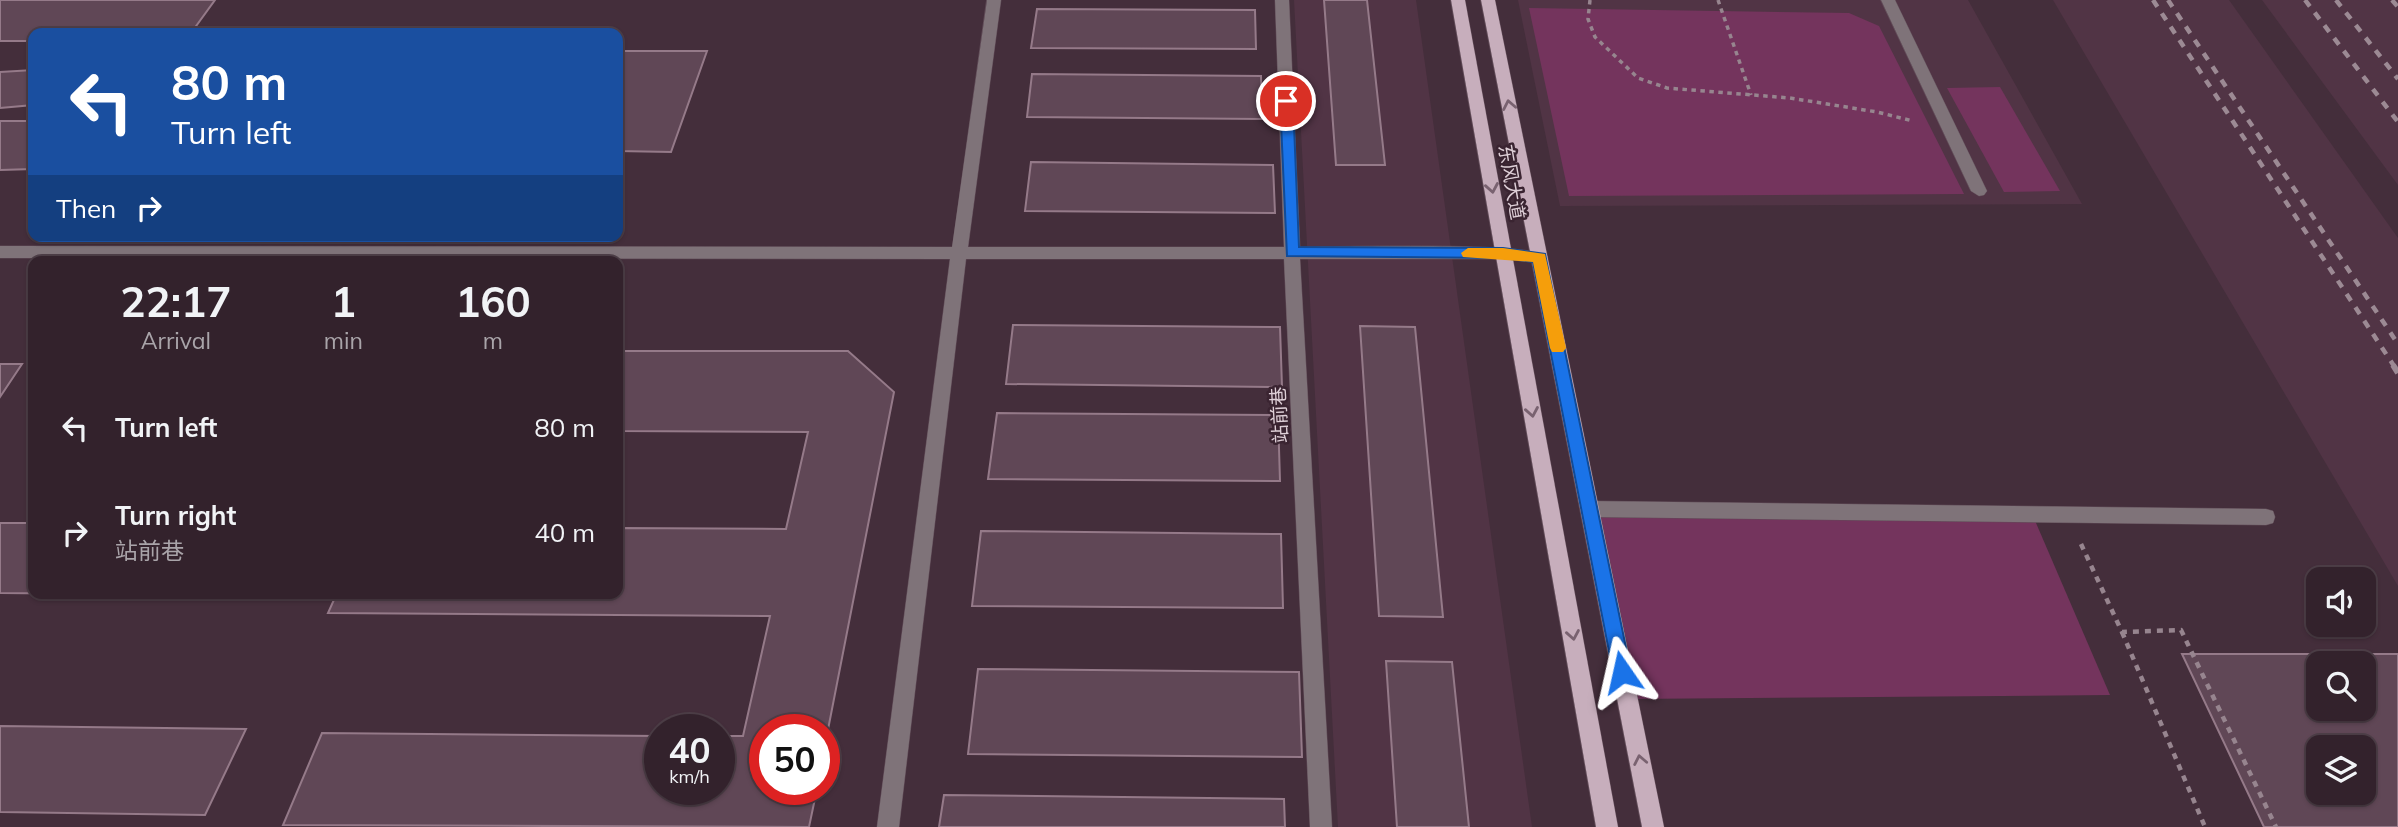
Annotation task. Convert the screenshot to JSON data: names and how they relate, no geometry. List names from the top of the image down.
{
  "streets": {
    "main road": ["东风大道"],
    "street": ["站前巷"]
  },
  "page": {
    "turn": ["80 m", "Turn left"],
    "then": "Then",
    "eta": [
      "22:17",
      "Arrival",
      "1",
      "min",
      "160",
      "m"
    ],
    "list": [
      {
        "name": "Turn left",
        "value": "80 m"
      },
      {
        "name": "Turn right",
        "note": "站前巷",
        "value": "40 m"
      }
    ],
    "speed": "40 km/h",
    "limit": "50"
  }
}
